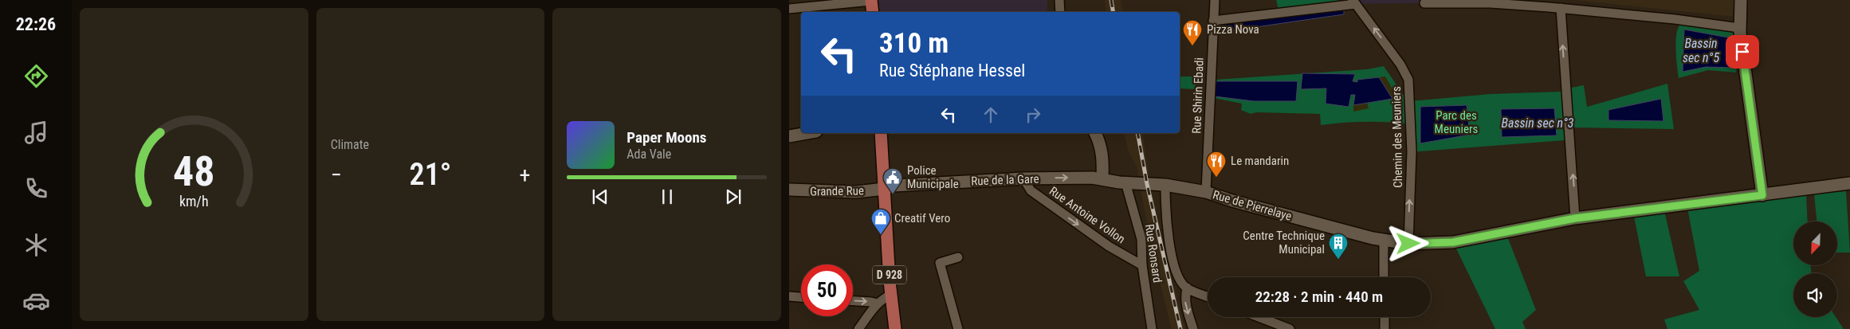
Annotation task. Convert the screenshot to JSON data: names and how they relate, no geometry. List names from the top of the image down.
{
  "streets": {
    "main road": [
      "Rue de la Gare",
      "Grande Rue",
      "Rue de Pierrelaye",
      "D 928"
    ],
    "street": [
      "Rue Shirin Ebadi",
      "Chemin des Meuniers",
      "Rue Antoine Vollon",
      "Rue Ronsard"
    ]
  },
  "crossings": [
    ["Rue Shirin Ebadi", "Rue de Pierrelaye"],
    ["Chemin des Meuniers", "Rue de Pierrelaye"],
    ["Rue de la Gare", "Grande Rue"],
    ["Rue de la Gare", "Rue de Pierrelaye"],
    ["Rue de la Gare", "Rue Antoine Vollon"],
    ["Rue de la Gare", "Rue Ronsard"],
    ["Rue de la Gare", "D 928"],
    ["Grande Rue", "D 928"],
    ["Rue de Pierrelaye", "Rue Ronsard"],
    ["Rue Antoine Vollon", "Rue Ronsard"]
  ],
  "one_way": ["Chemin des Meuniers", "Rue Antoine Vollon"],
  "water": ["Bassin sec n°5", "Bassin sec n°3"],
  "parks": ["Parc des Meuniers"],
  "places": {
    "restaurant": ["Pizza Nova", "Le mandarin"],
    "public building": ["Police Municipale"],
    "shop": ["Creatif Vero"],
    "building": ["Centre Technique Municipal"]
  },
  "north": "bottom left",
  "page": {
    "tabs": "22:26",
    "tile": "Climate",
    "turn": ["310 m", "Rue Stéphane Hessel"],
    "song": ["Paper Moons", "Ada Vale"],
    "heat": ["−", "21°", "+"],
    "limit": "50",
    "trip": "22:28 · 2 min · 440 m",
    "gauge": ["48", "km/h"]
  }
}
